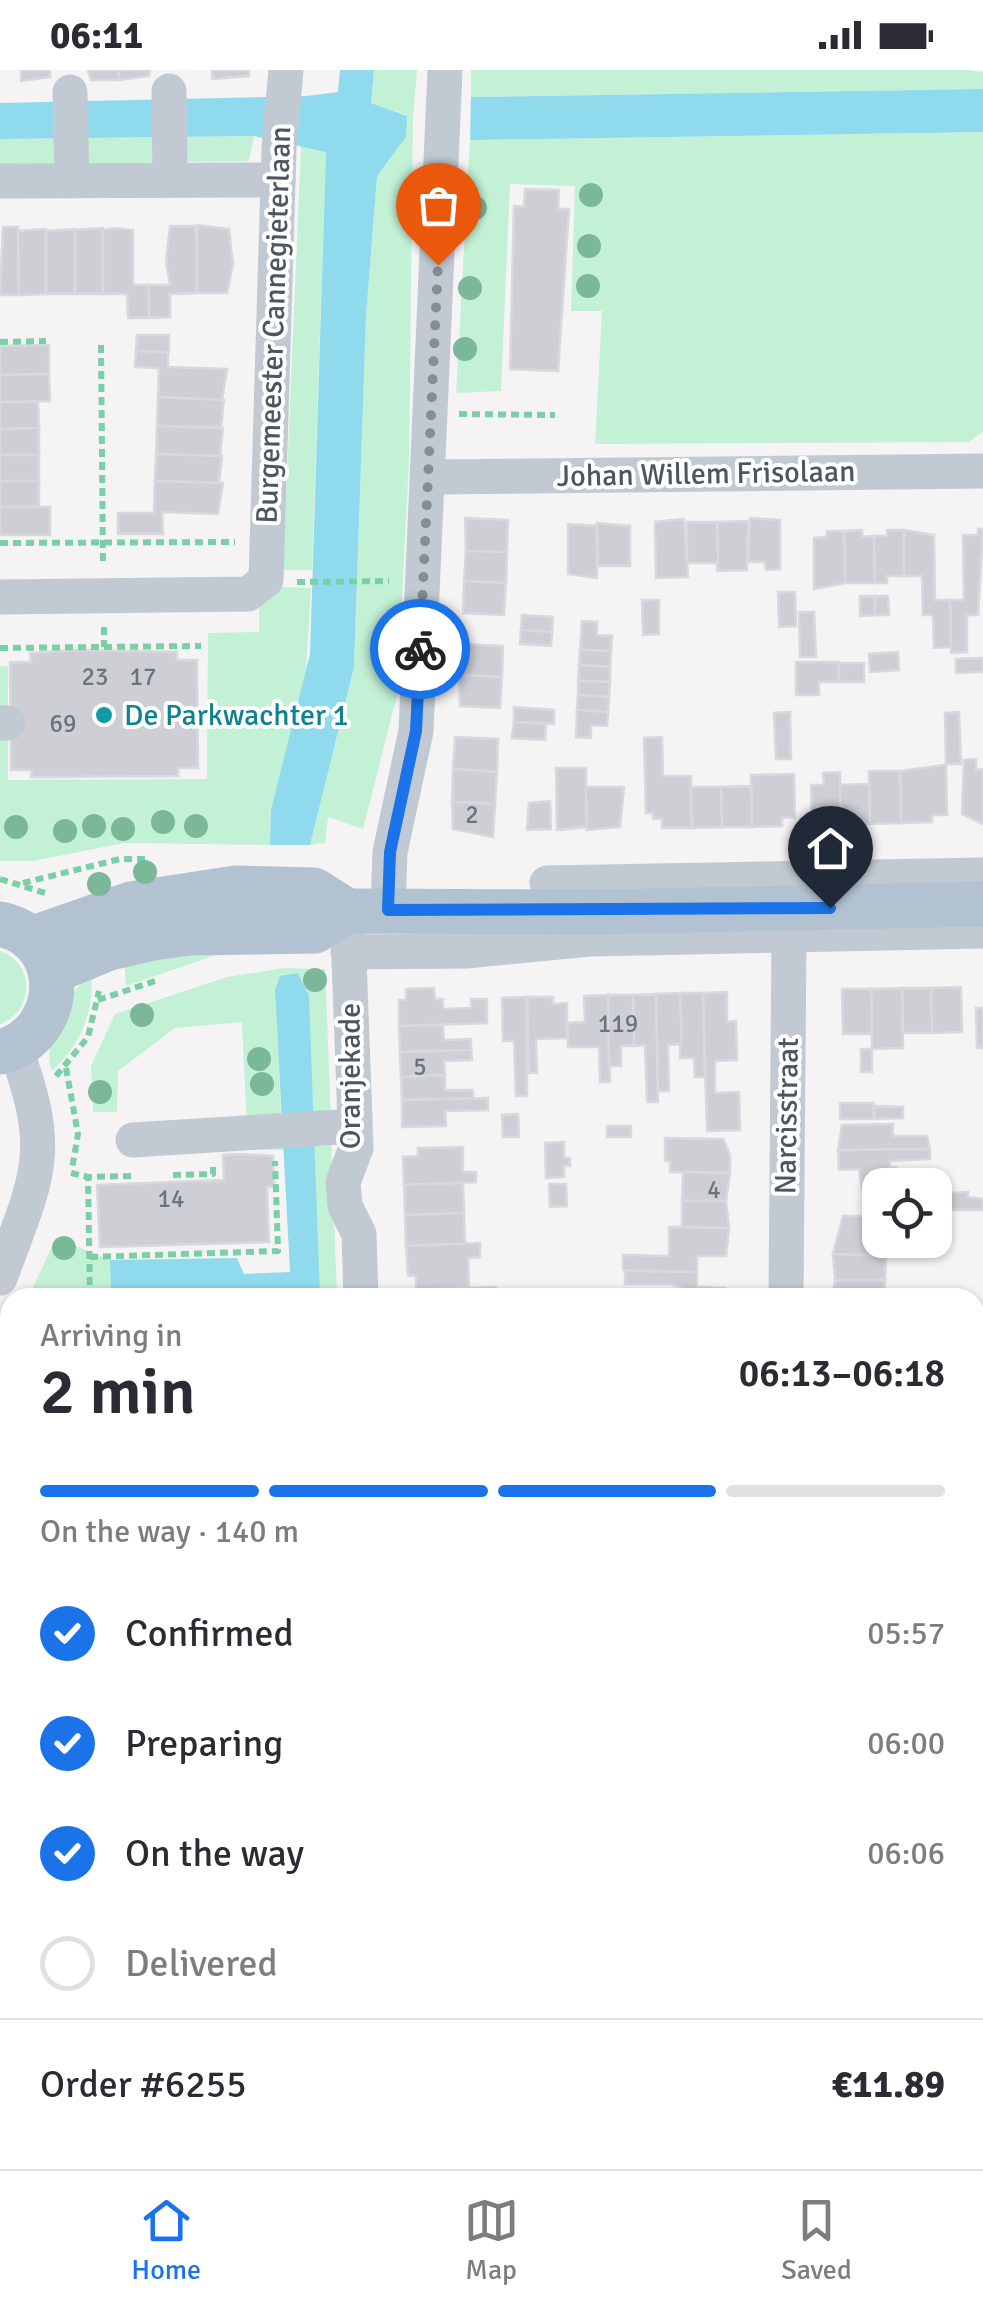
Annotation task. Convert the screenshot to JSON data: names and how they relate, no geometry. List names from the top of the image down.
{
  "streets": {
    "street": [
      "Burgemeester Cannegieterlaan",
      "Johan Willem Frisolaan",
      "Oranjekade",
      "Narcisstraat"
    ]
  },
  "crossings": [
    ["Johan Willem Frisolaan", "Oranjekade"]
  ],
  "places": ["De Parkwachter 1"],
  "house_numbers": [
    "23",
    "17",
    "69",
    "2",
    "119",
    "5",
    "4",
    "14"
  ],
  "page": {
    "status": "06:11",
    "heading": ["2 min", "Arriving in", "06:13–06:18"],
    "panel": ["Order #6255", "€11.89"],
    "bar": "On the way · 140 m",
    "list": [
      ["Confirmed", "05:57"],
      ["Preparing", "06:00"],
      ["On the way", "06:06"],
      "Delivered"
    ],
    "tabs": ["Home", "Map", "Saved"]
  }
}
